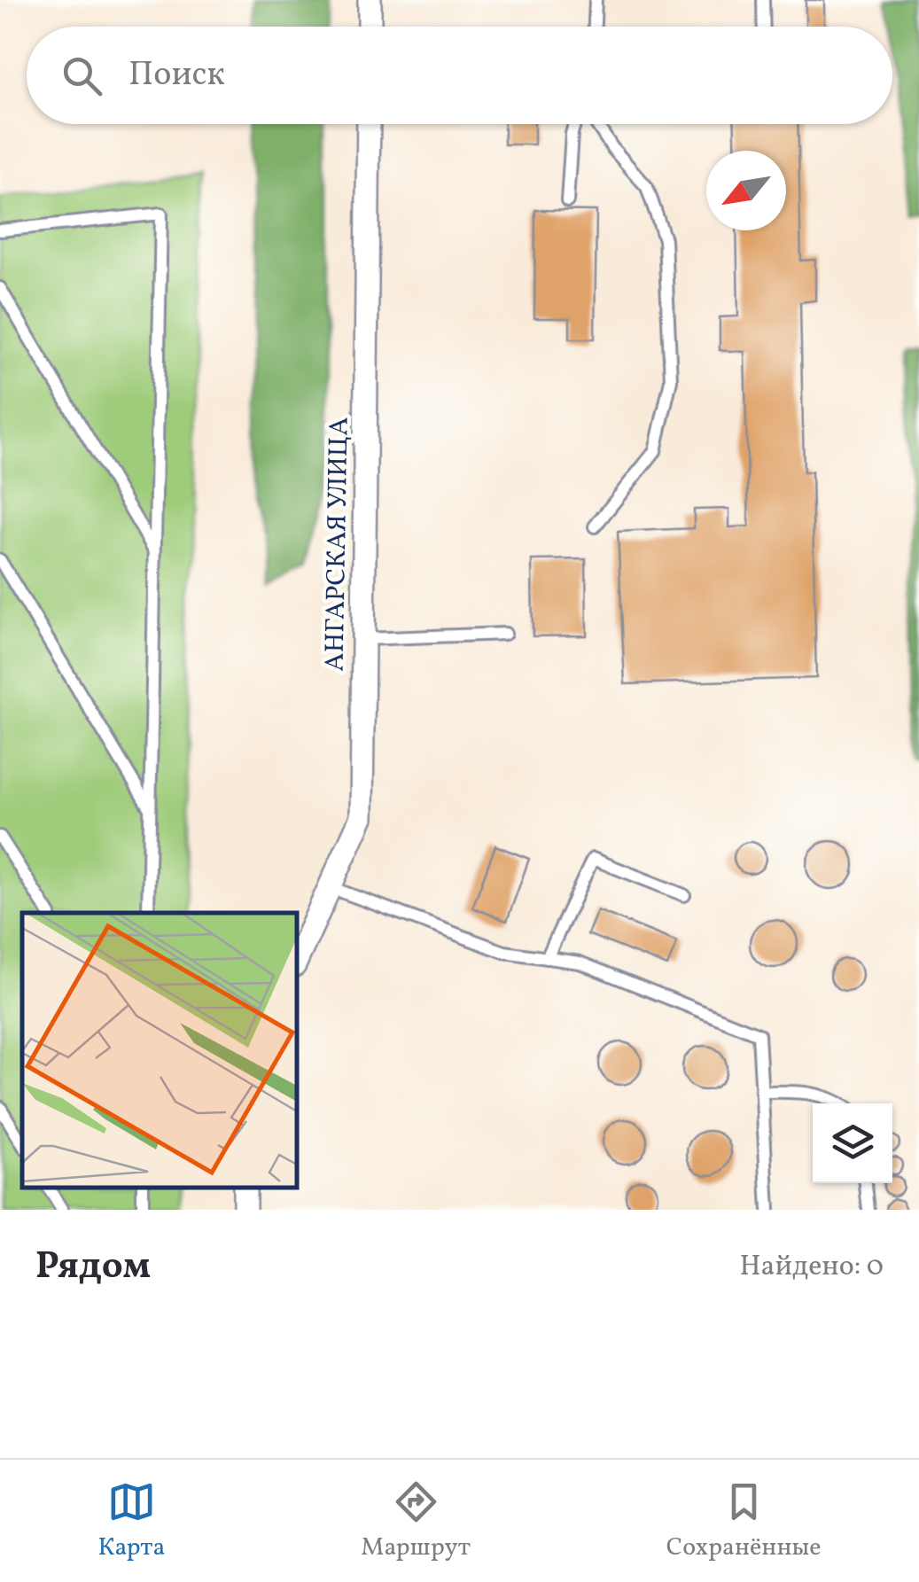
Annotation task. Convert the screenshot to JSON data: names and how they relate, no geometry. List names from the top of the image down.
{
  "streets": {
    "street": ["АНГАРСКАЯ УЛИЦА"]
  },
  "north": "bottom left",
  "page": {
    "search": "Поиск",
    "heading": ["Рядом", "Найдено: 0"],
    "nav": ["Карта", "Маршрут", "Сохранённые"]
  }
}
